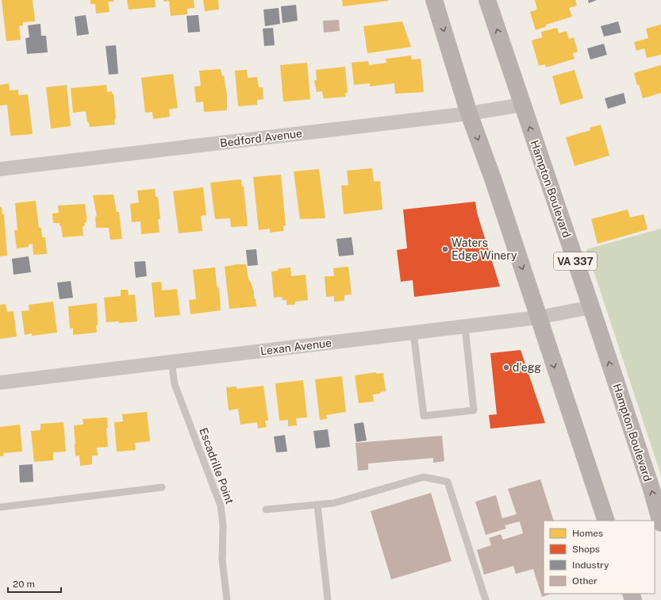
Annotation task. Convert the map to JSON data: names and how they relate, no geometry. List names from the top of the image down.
{
  "streets": {
    "main road": ["Hampton Boulevard", "VA 337"],
    "street": ["Bedford Avenue", "Lexan Avenue"],
    "lane": ["Escadrille Point"]
  },
  "crossings": [
    ["Bedford Avenue", "Hampton Boulevard"],
    ["Hampton Boulevard", "Lexan Avenue"],
    ["Lexan Avenue", "Escadrille Point"]
  ],
  "places": ["Waters Edge Winery", "d'egg"],
  "legend": [
    "Homes",
    "Shops",
    "Industry",
    "Other"
  ],
  "scale_bar": "20 m"
}
